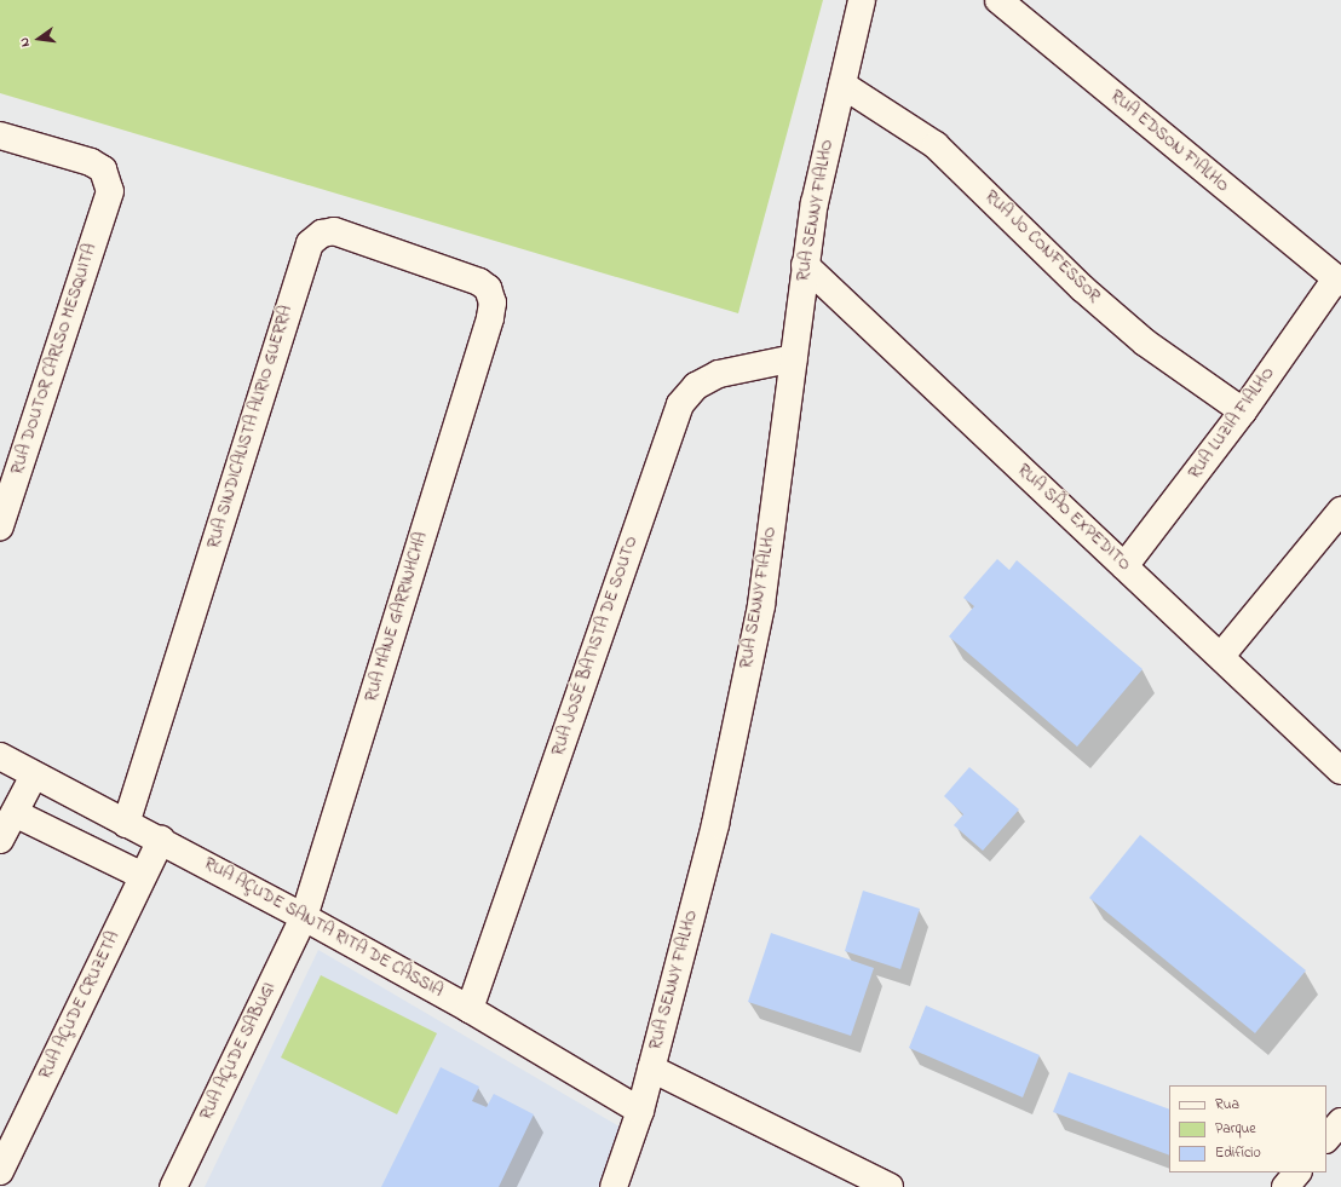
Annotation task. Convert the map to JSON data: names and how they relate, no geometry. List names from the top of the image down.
{
  "streets": {
    "street": [
      "RUA EDSON FIALHO",
      "RUA SENNY FIALHO",
      "RUA JO CONFESSOR",
      "RUA DOUTOR CARLSO MESQUITA",
      "RUA LUZIA FIALHO",
      "RUA SINDICALISTA ALIRIO GUERRA",
      "RUA SÃO EXPEDITO",
      "RUA MANE GARRINHCHA",
      "RUA JOSÉ BATISTA DE SOUTO",
      "RUA AÇUDE SANTA RITA DE CÁSSIA",
      "RUA AÇUDE CRUZETA",
      "RUA AÇUDE SABUGI"
    ]
  },
  "crossings": [
    ["RUA EDSON FIALHO", "RUA LUZIA FIALHO"],
    ["RUA SENNY FIALHO", "RUA JO CONFESSOR"],
    ["RUA SENNY FIALHO", "RUA SÃO EXPEDITO"],
    ["RUA SENNY FIALHO", "RUA JOSÉ BATISTA DE SOUTO"],
    ["RUA SENNY FIALHO", "RUA AÇUDE SANTA RITA DE CÁSSIA"],
    ["RUA JO CONFESSOR", "RUA LUZIA FIALHO"],
    ["RUA LUZIA FIALHO", "RUA SÃO EXPEDITO"],
    ["RUA SINDICALISTA ALIRIO GUERRA", "RUA MANE GARRINHCHA"],
    ["RUA SINDICALISTA ALIRIO GUERRA", "RUA AÇUDE SANTA RITA DE CÁSSIA"],
    ["RUA MANE GARRINHCHA", "RUA AÇUDE SANTA RITA DE CÁSSIA"],
    ["RUA MANE GARRINHCHA", "RUA AÇUDE SABUGI"],
    ["RUA JOSÉ BATISTA DE SOUTO", "RUA AÇUDE SANTA RITA DE CÁSSIA"],
    ["RUA AÇUDE SANTA RITA DE CÁSSIA", "RUA AÇUDE CRUZETA"],
    ["RUA AÇUDE SANTA RITA DE CÁSSIA", "RUA AÇUDE SABUGI"]
  ],
  "legend": ["Rua", "Parque", "Edifício"],
  "north": "left"
}
